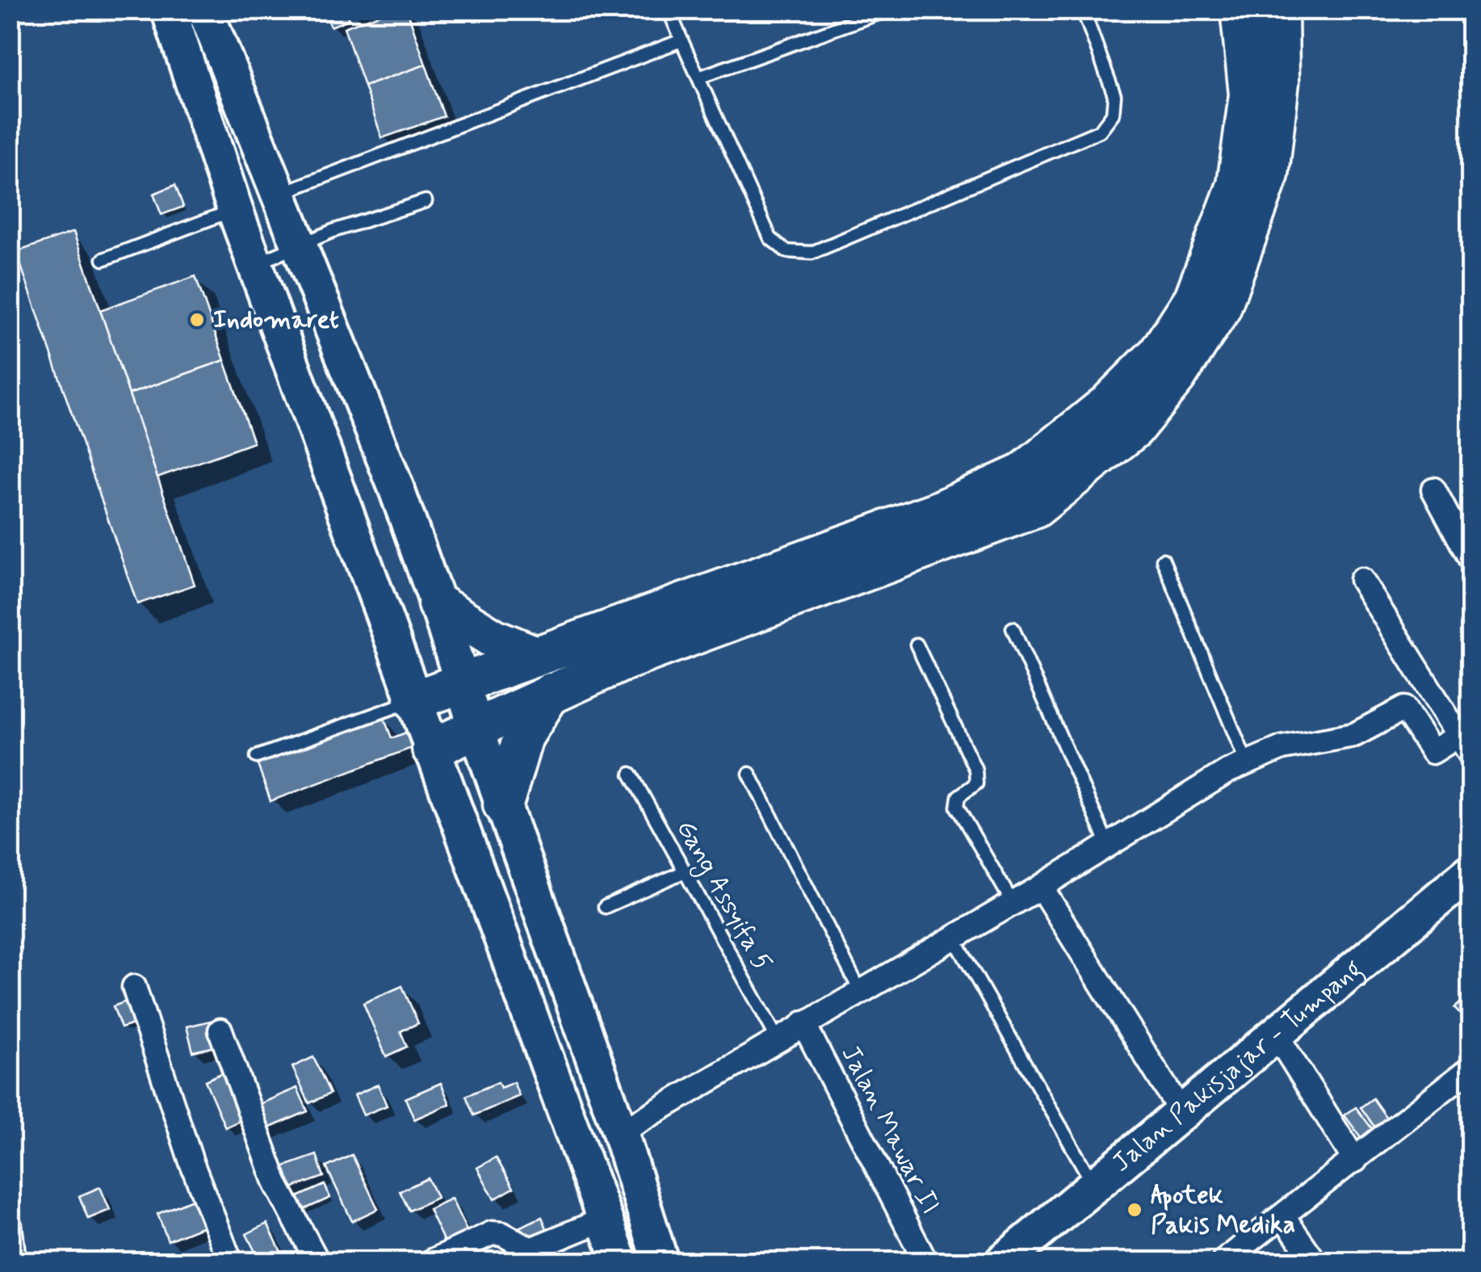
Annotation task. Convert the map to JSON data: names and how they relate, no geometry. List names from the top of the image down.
{
  "streets": {
    "main road": ["Jalan Pakisjajar - Tumpang"],
    "street": ["Jalan Mawar II"],
    "lane": ["Gang Assyifa 5"]
  },
  "places": ["Indomaret", "Apotek Pakis Medika"]
}
